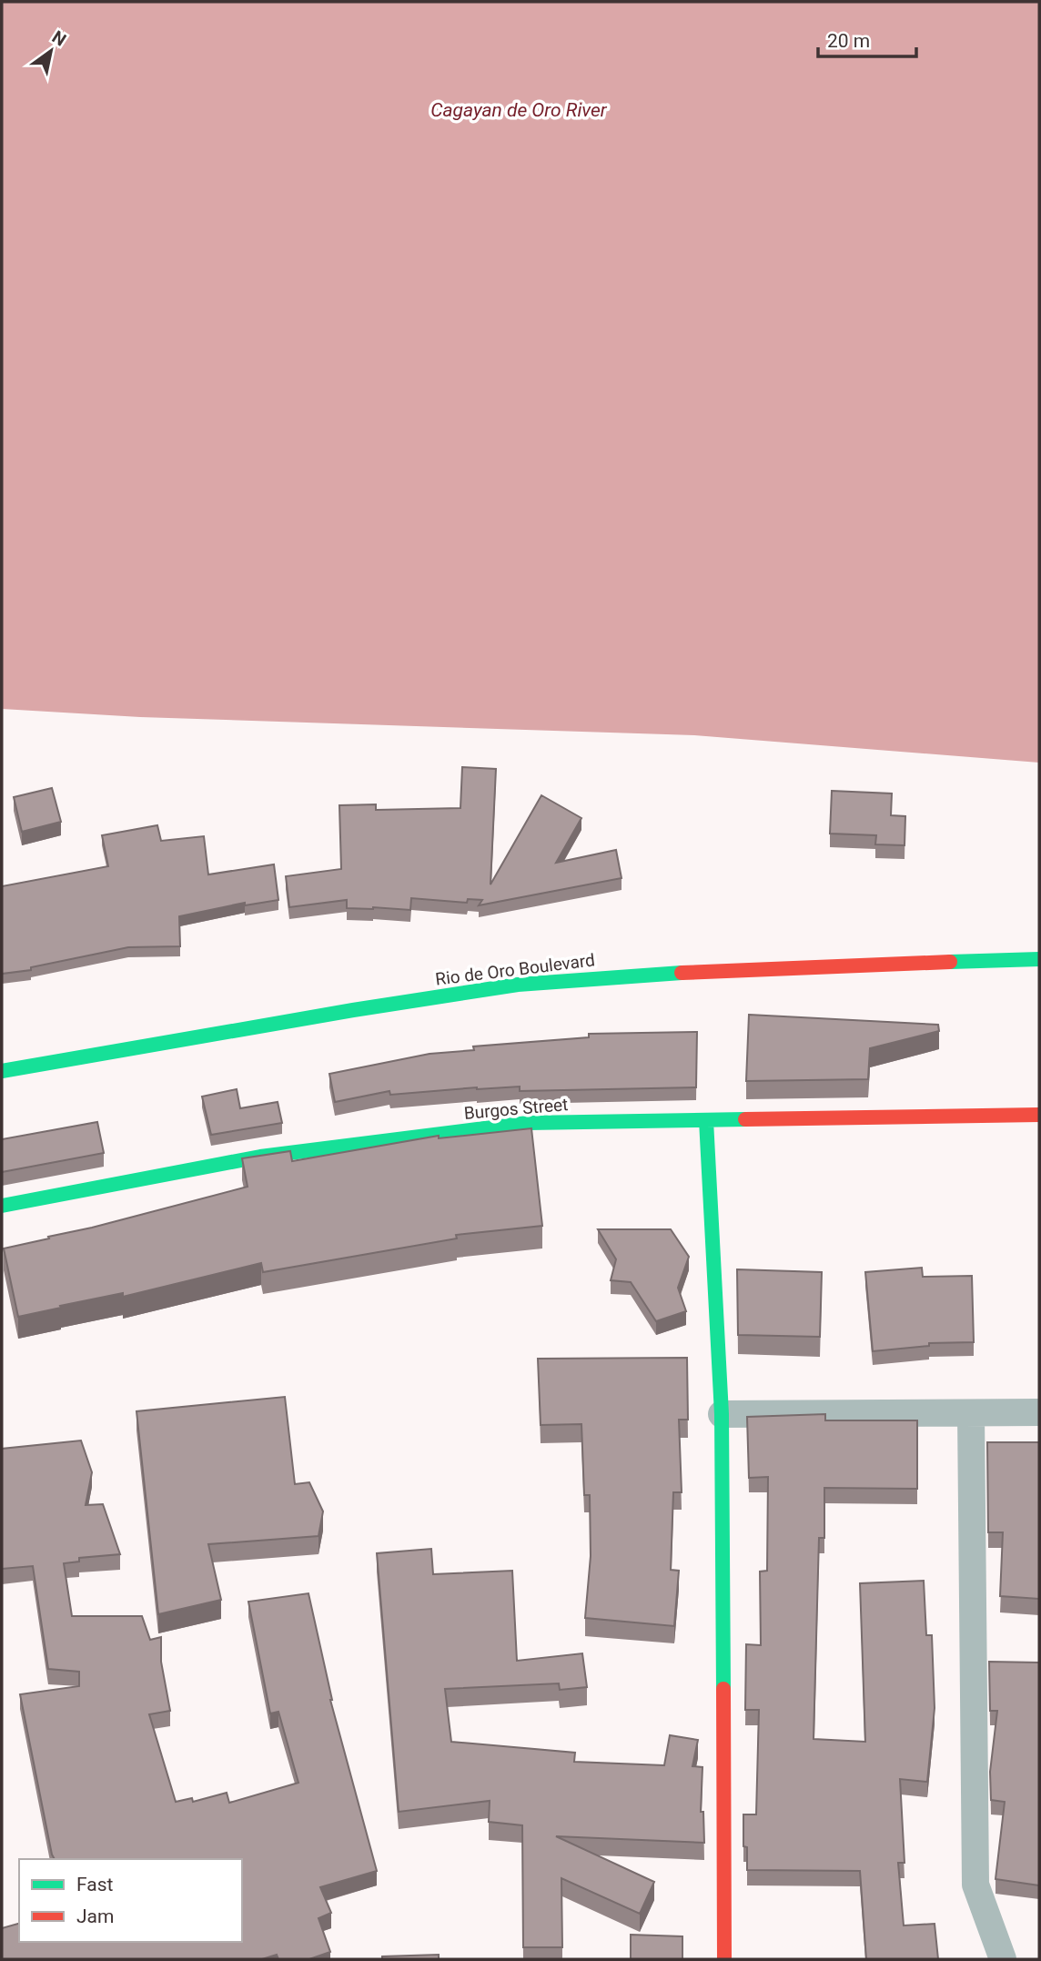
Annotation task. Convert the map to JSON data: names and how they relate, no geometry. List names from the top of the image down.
{
  "streets": {
    "street": ["Rio de Oro Boulevard", "Burgos Street"]
  },
  "water": ["Cagayan de Oro River"],
  "legend": ["Fast", "Jam"],
  "scale_bar": "20 m",
  "north": "top right"
}
